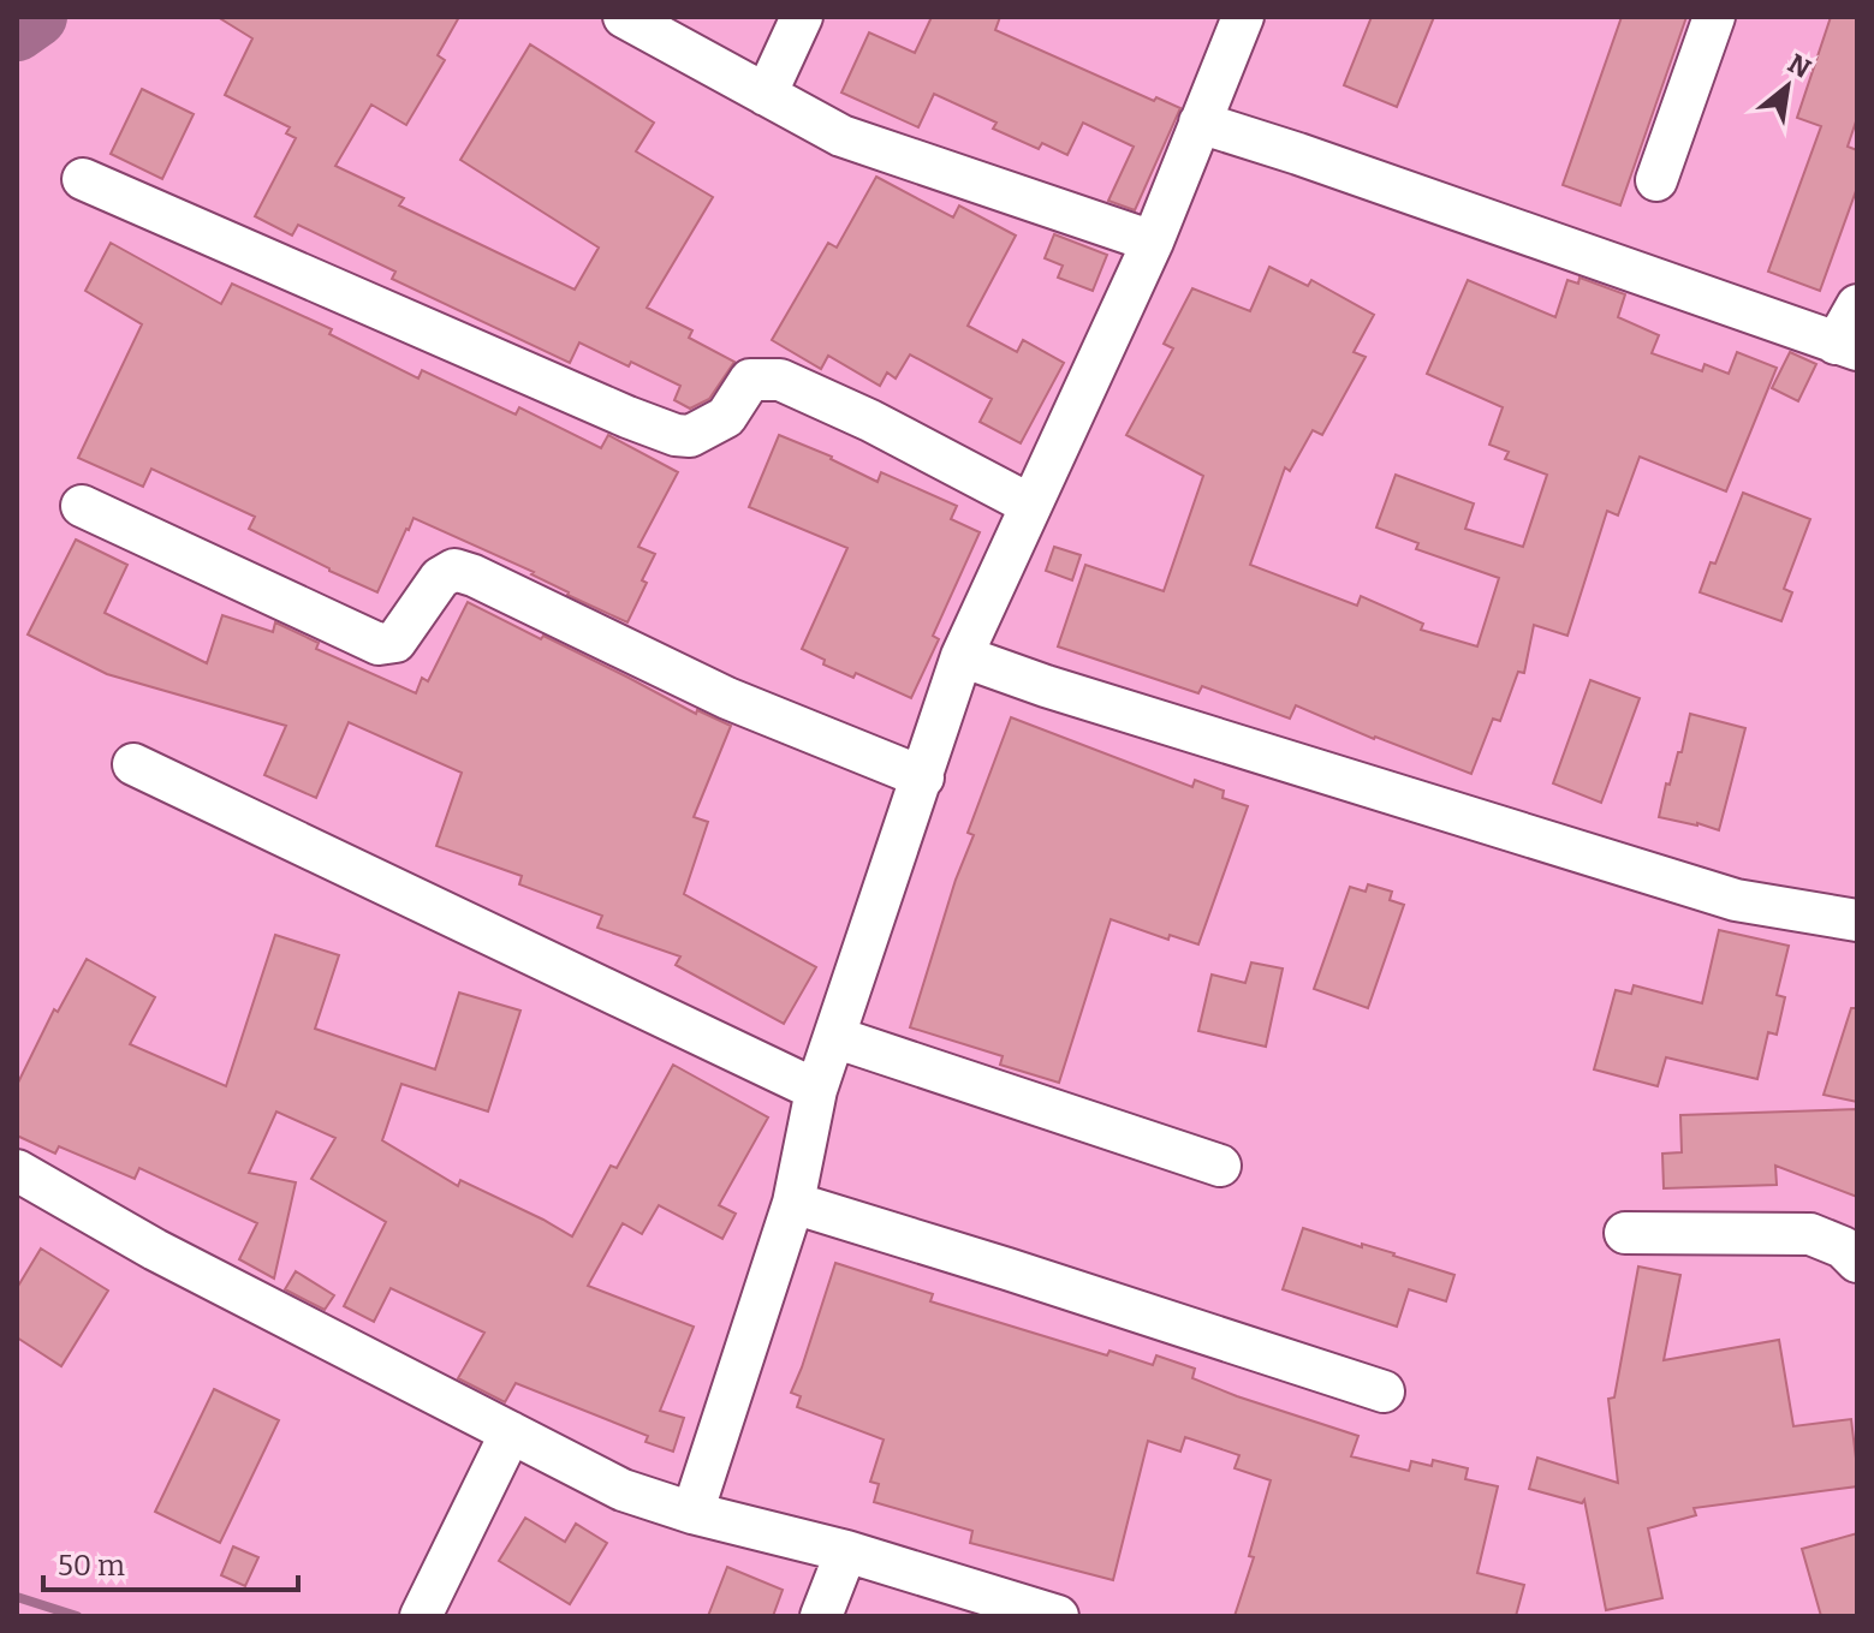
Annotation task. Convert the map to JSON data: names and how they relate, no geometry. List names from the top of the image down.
{
  "scale_bar": "50 m",
  "north": "top right"
}
